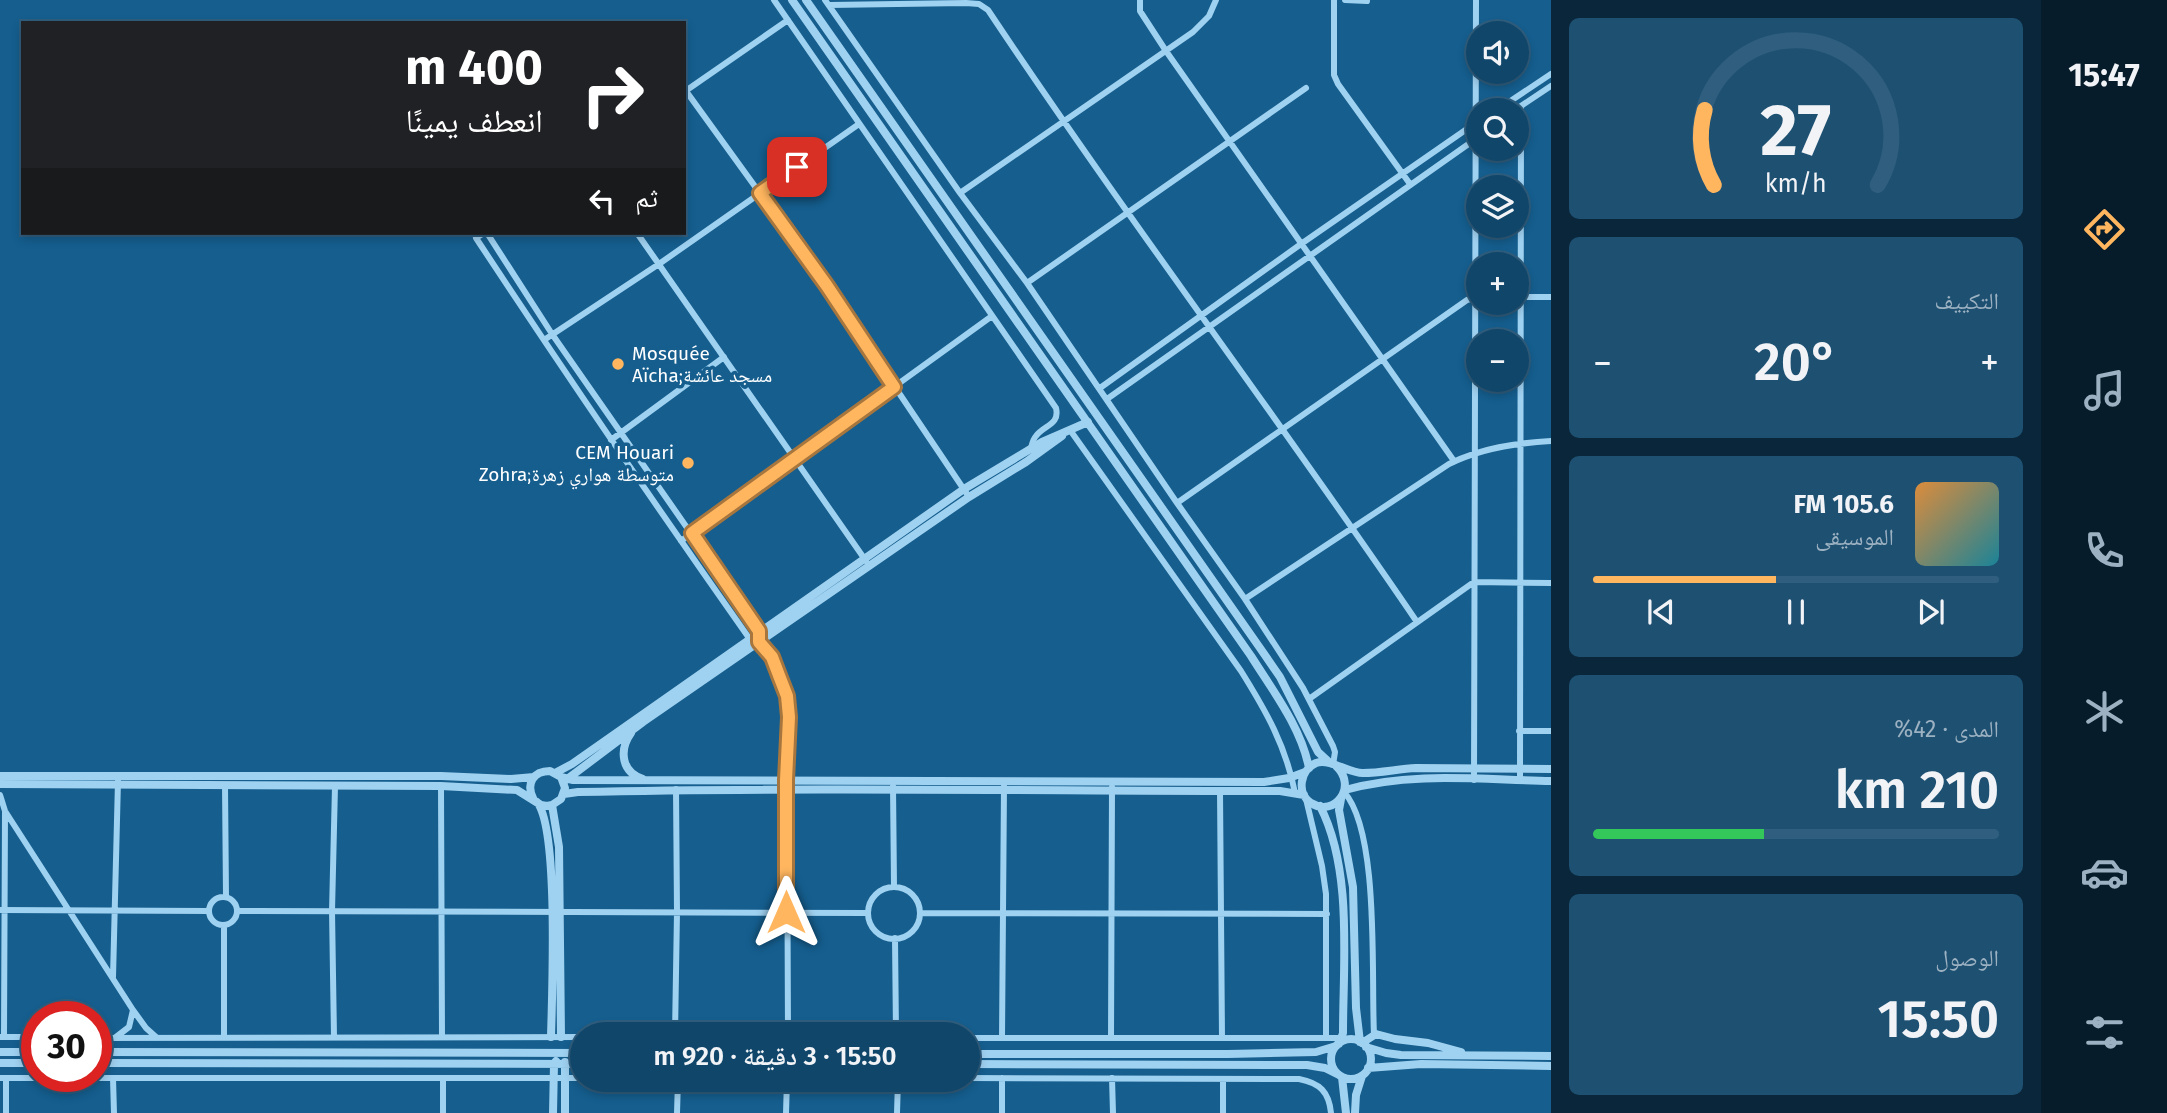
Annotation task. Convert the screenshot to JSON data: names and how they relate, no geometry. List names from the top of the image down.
{
  "places": ["Mosquée Aïcha;مسجد عائشة", "CEM Houari Zohra;متوسطة هواري زهرة"],
  "page": {
    "tabs": "15:47",
    "map_buttons": ["+", "−"],
    "turn": ["400 m", "انعطف يمينًا"],
    "then": "ثم",
    "tile": [
      "التكييف",
      ["المدى · 42%", "210 km"],
      ["الوصول", "15:50"]
    ],
    "heat": ["−", "20°", "+"],
    "song": ["105.6 FM", "الموسيقى"],
    "limit": "30",
    "trip": "15:50 · 3 دقيقة · 920 m",
    "gauge": ["27", "km/h"]
  }
}
